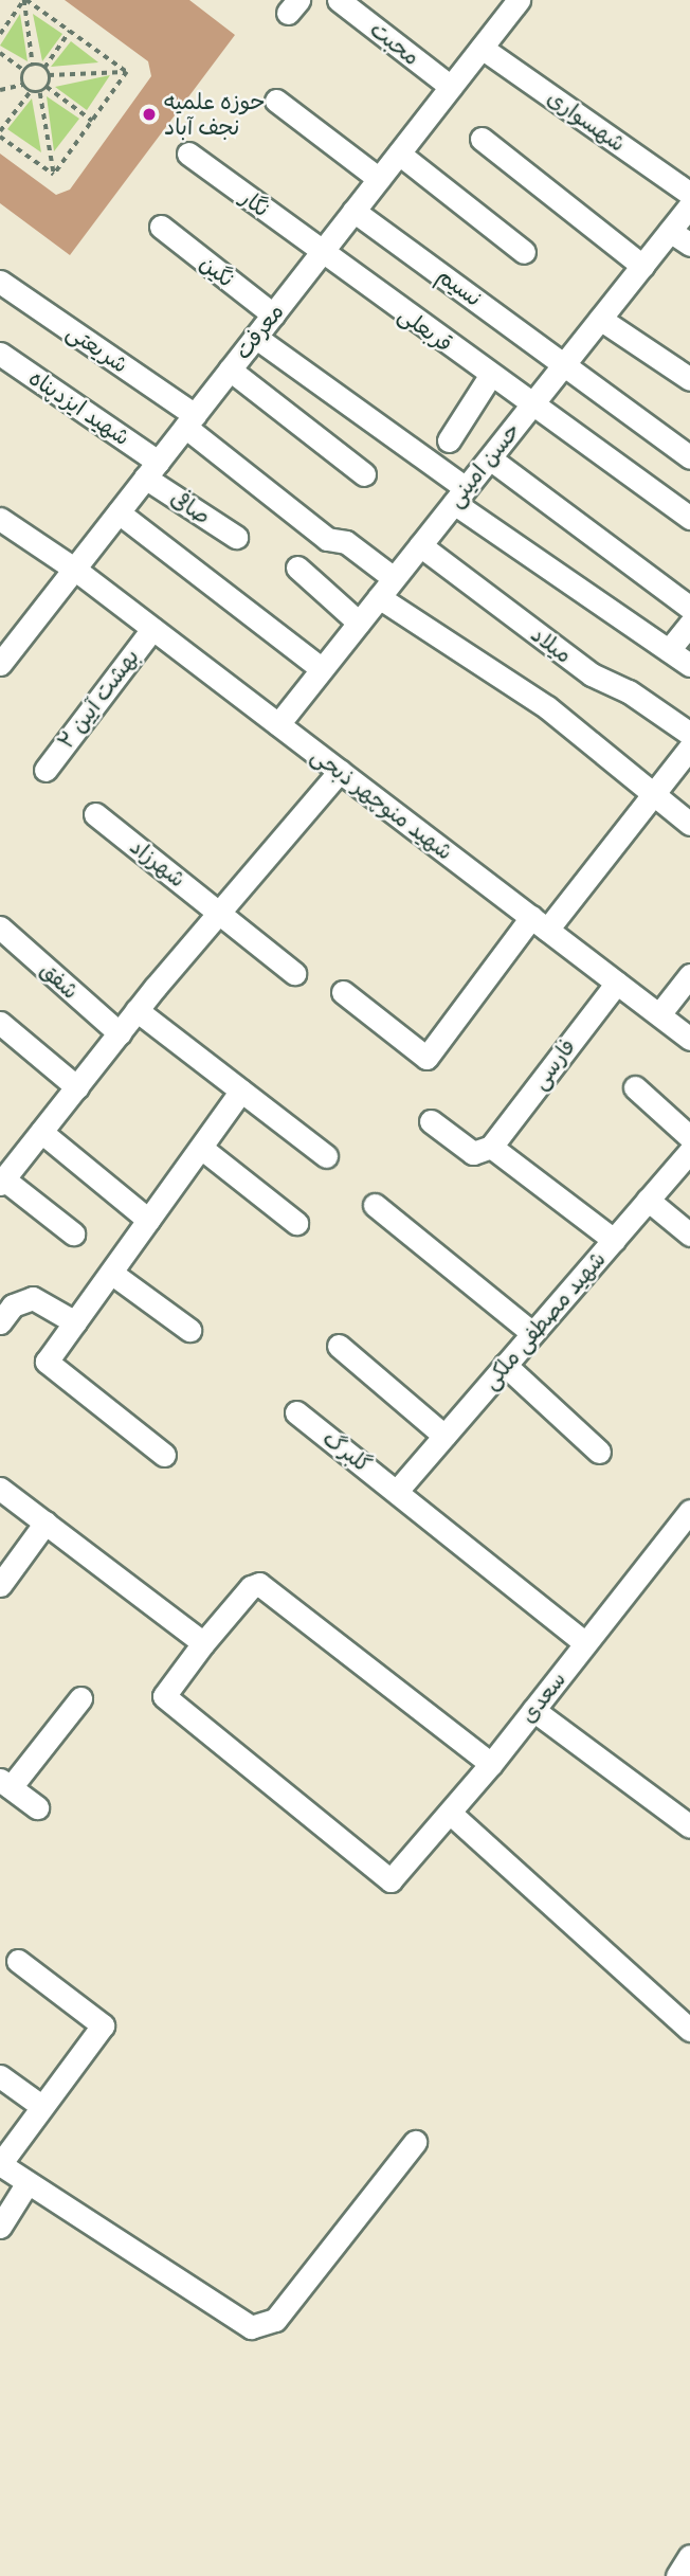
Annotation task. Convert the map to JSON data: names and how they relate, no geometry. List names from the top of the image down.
{
  "streets": {
    "street": [
      "محبت",
      "شهسواری",
      "نگار",
      "نگین",
      "نسیم",
      "قربعلی",
      "معرفت",
      "شریعتی",
      "شهید ایزدپناه",
      "حسن امینی",
      "صافی",
      "میلاد",
      "بهشت آیین ۲",
      "شهید منوچهر ذبحی",
      "شهرزاد",
      "شفق",
      "فارسی",
      "شهید مصطفی ملکی",
      "گلبرگ",
      "سعدی"
    ]
  },
  "crossings": [
    ["محبت", "معرفت"],
    ["شهسواری", "معرفت"],
    ["نگار", "قربعلی"],
    ["نگار", "معرفت"],
    ["نگین", "معرفت"],
    ["نسیم", "معرفت"],
    ["نسیم", "حسن امینی"],
    ["قربعلی", "معرفت"],
    ["قربعلی", "حسن امینی"],
    ["معرفت", "شریعتی"],
    ["معرفت", "شهید ایزدپناه"],
    ["معرفت", "صافی"],
    ["معرفت", "شهید منوچهر ذبحی"],
    ["شریعتی", "حسن امینی"],
    ["شهید ایزدپناه", "صافی"],
    ["حسن امینی", "میلاد"],
    ["حسن امینی", "شهید منوچهر ذبحی"],
    ["بهشت آیین ۲", "شهید منوچهر ذبحی"],
    ["شهید منوچهر ذبحی", "فارسی"],
    ["شهید مصطفی ملکی", "گلبرگ"],
    ["گلبرگ", "سعدی"]
  ],
  "places": ["حوزه علمیه نجف آباد"]
}
